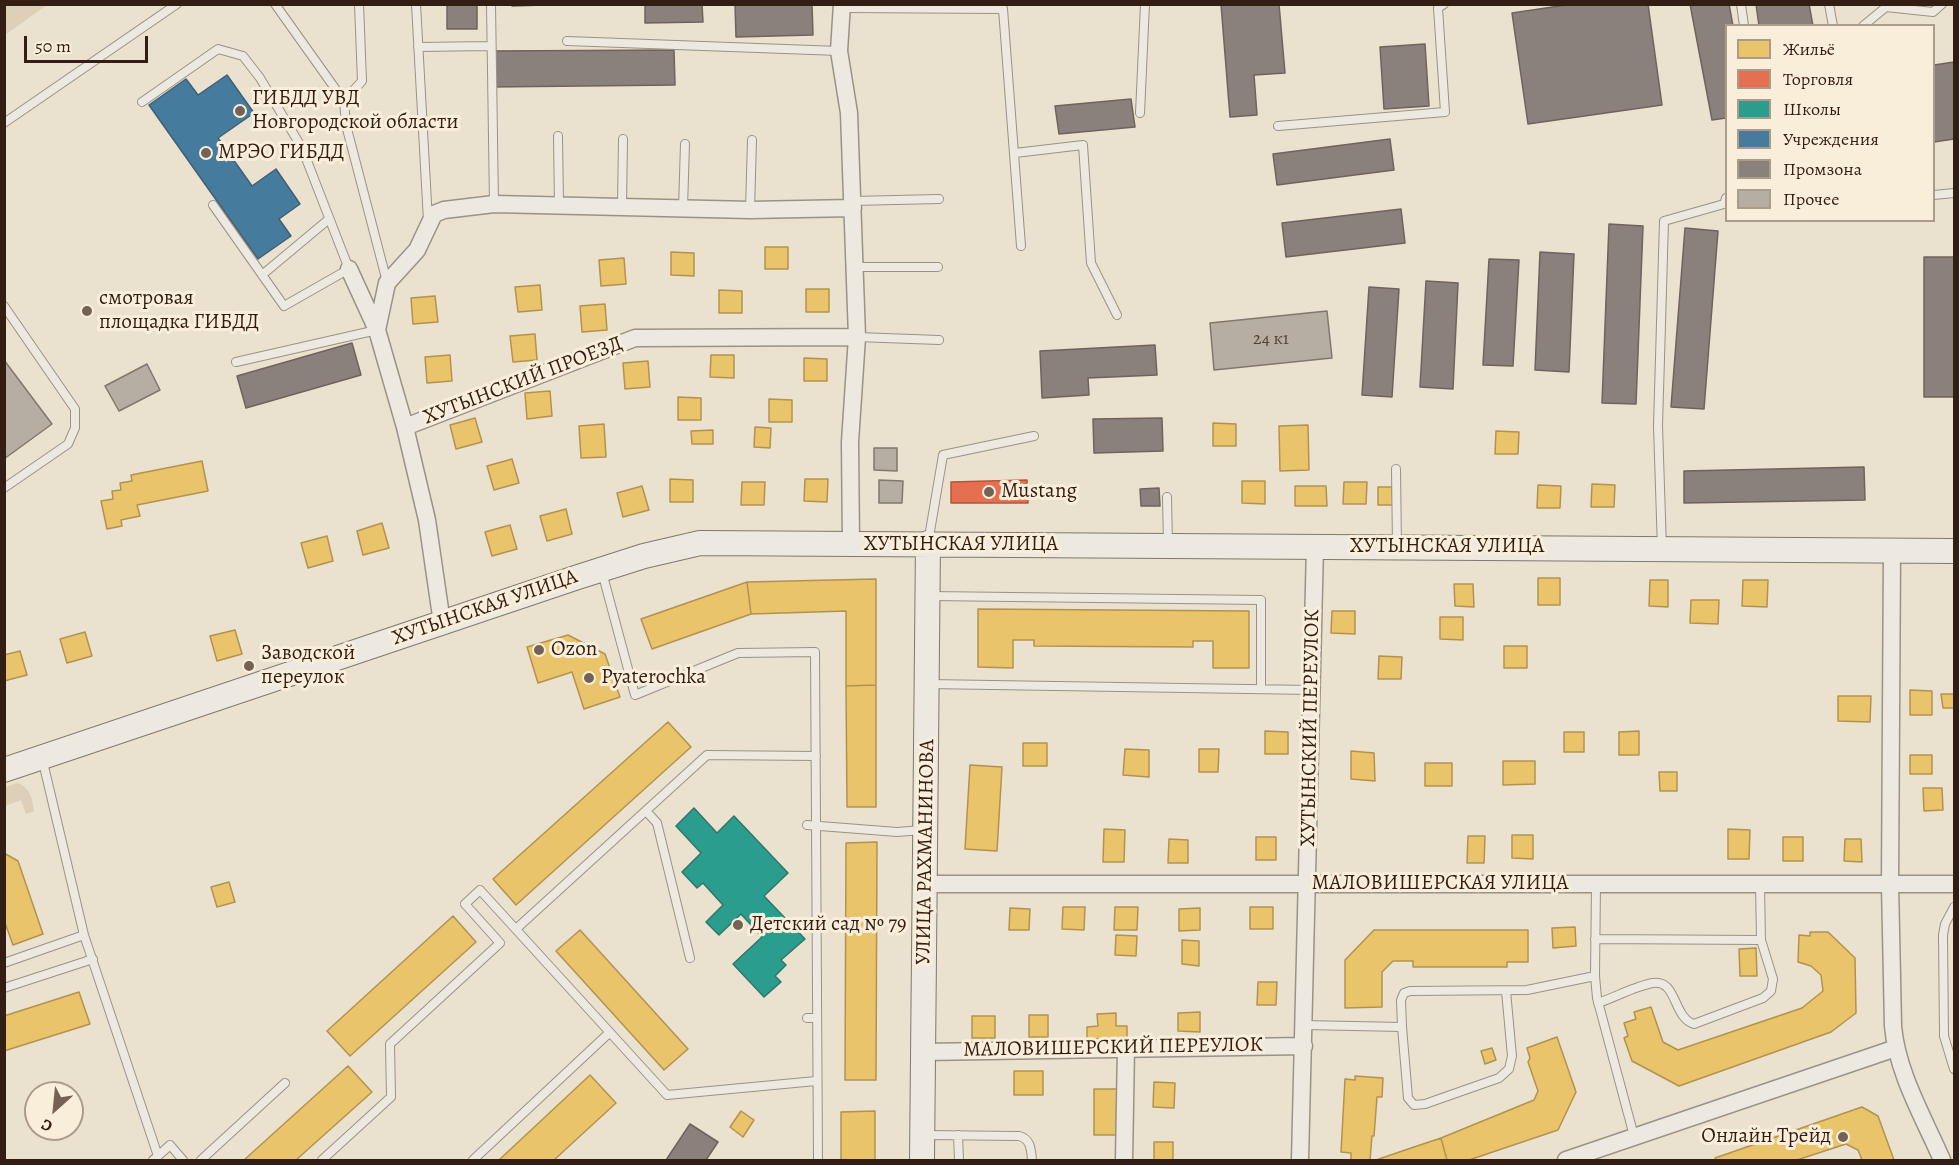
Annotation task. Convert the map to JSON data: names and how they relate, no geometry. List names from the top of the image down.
{
  "streets": {
    "street": [
      "ХУТЫНСКИЙ ПРОЕЗД",
      "ХУТЫНСКАЯ УЛИЦА",
      "ХУТЫНСКИЙ ПЕРЕУЛОК",
      "УЛИЦА РАХМАНИНОВА",
      "МАЛОВИШЕРСКАЯ УЛИЦА",
      "МАЛОВИШЕРСКИЙ ПЕРЕУЛОК"
    ]
  },
  "crossings": [
    ["ХУТЫНСКАЯ УЛИЦА", "ХУТЫНСКИЙ ПЕРЕУЛОК"],
    ["ХУТЫНСКАЯ УЛИЦА", "УЛИЦА РАХМАНИНОВА"],
    ["ХУТЫНСКИЙ ПЕРЕУЛОК", "МАЛОВИШЕРСКАЯ УЛИЦА"],
    ["ХУТЫНСКИЙ ПЕРЕУЛОК", "МАЛОВИШЕРСКИЙ ПЕРЕУЛОК"],
    ["УЛИЦА РАХМАНИНОВА", "МАЛОВИШЕРСКАЯ УЛИЦА"],
    ["УЛИЦА РАХМАНИНОВА", "МАЛОВИШЕРСКИЙ ПЕРЕУЛОК"]
  ],
  "places": [
    "ГИБДД УВД Новгородской области",
    "МРЭО ГИБДД",
    "смотровая площадка ГИБДД",
    "Mustang",
    "Ozon",
    "Заводской переулок",
    "Pyaterochka",
    "Детский сад № 79",
    "Онлайн Трейд"
  ],
  "house_numbers": ["24 к1"],
  "legend": [
    "Жильё",
    "Торговля",
    "Школы",
    "Учреждения",
    "Промзона",
    "Прочее"
  ],
  "scale_bar": "50 m",
  "north": "bottom left"
}
